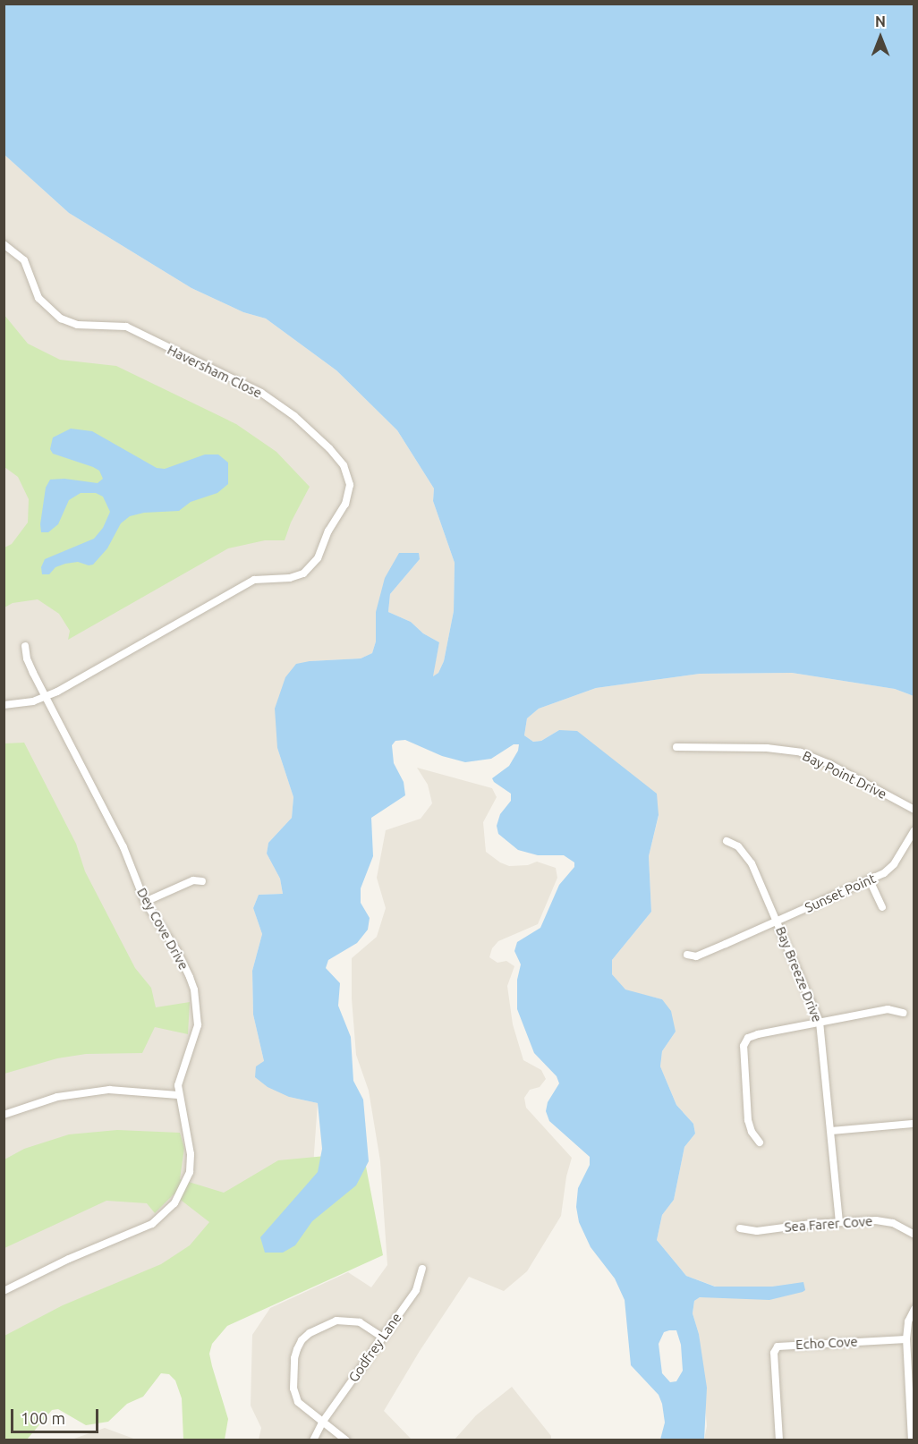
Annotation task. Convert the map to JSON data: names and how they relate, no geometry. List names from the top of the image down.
{
  "streets": {
    "street": [
      "Haversham Close",
      "Bay Point Drive",
      "Sunset Point",
      "Dey Cove Drive",
      "Bay Breeze Drive",
      "Sea Farer Cove",
      "Echo Cove",
      "Godfrey Lane"
    ]
  },
  "crossings": [
    ["Haversham Close", "Dey Cove Drive"],
    ["Sunset Point", "Bay Breeze Drive"],
    ["Bay Breeze Drive", "Sea Farer Cove"]
  ],
  "scale_bar": "100 m",
  "north": "top"
}
